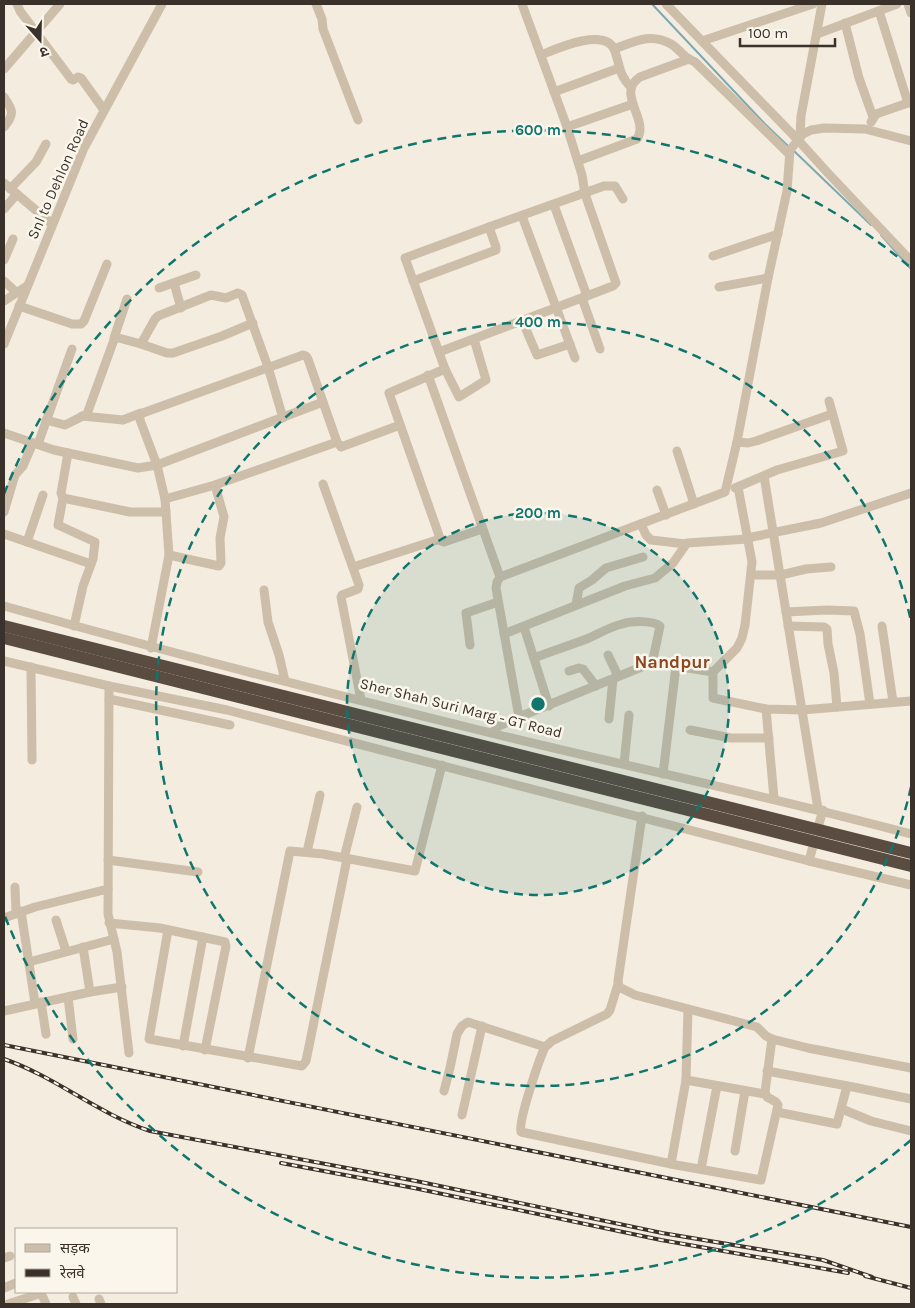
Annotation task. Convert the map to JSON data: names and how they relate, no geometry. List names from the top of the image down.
{
  "streets": {
    "highway": ["Sher Shah Suri Marg - GT Road"],
    "street": ["Snl to Dehlon Road"]
  },
  "districts": ["Nandpur"],
  "legend": ["सड़क", "रेलवे"],
  "scale_bar": "100 m",
  "north": "bottom",
  "rings": ["600 m", "400 m", "200 m"]
}
